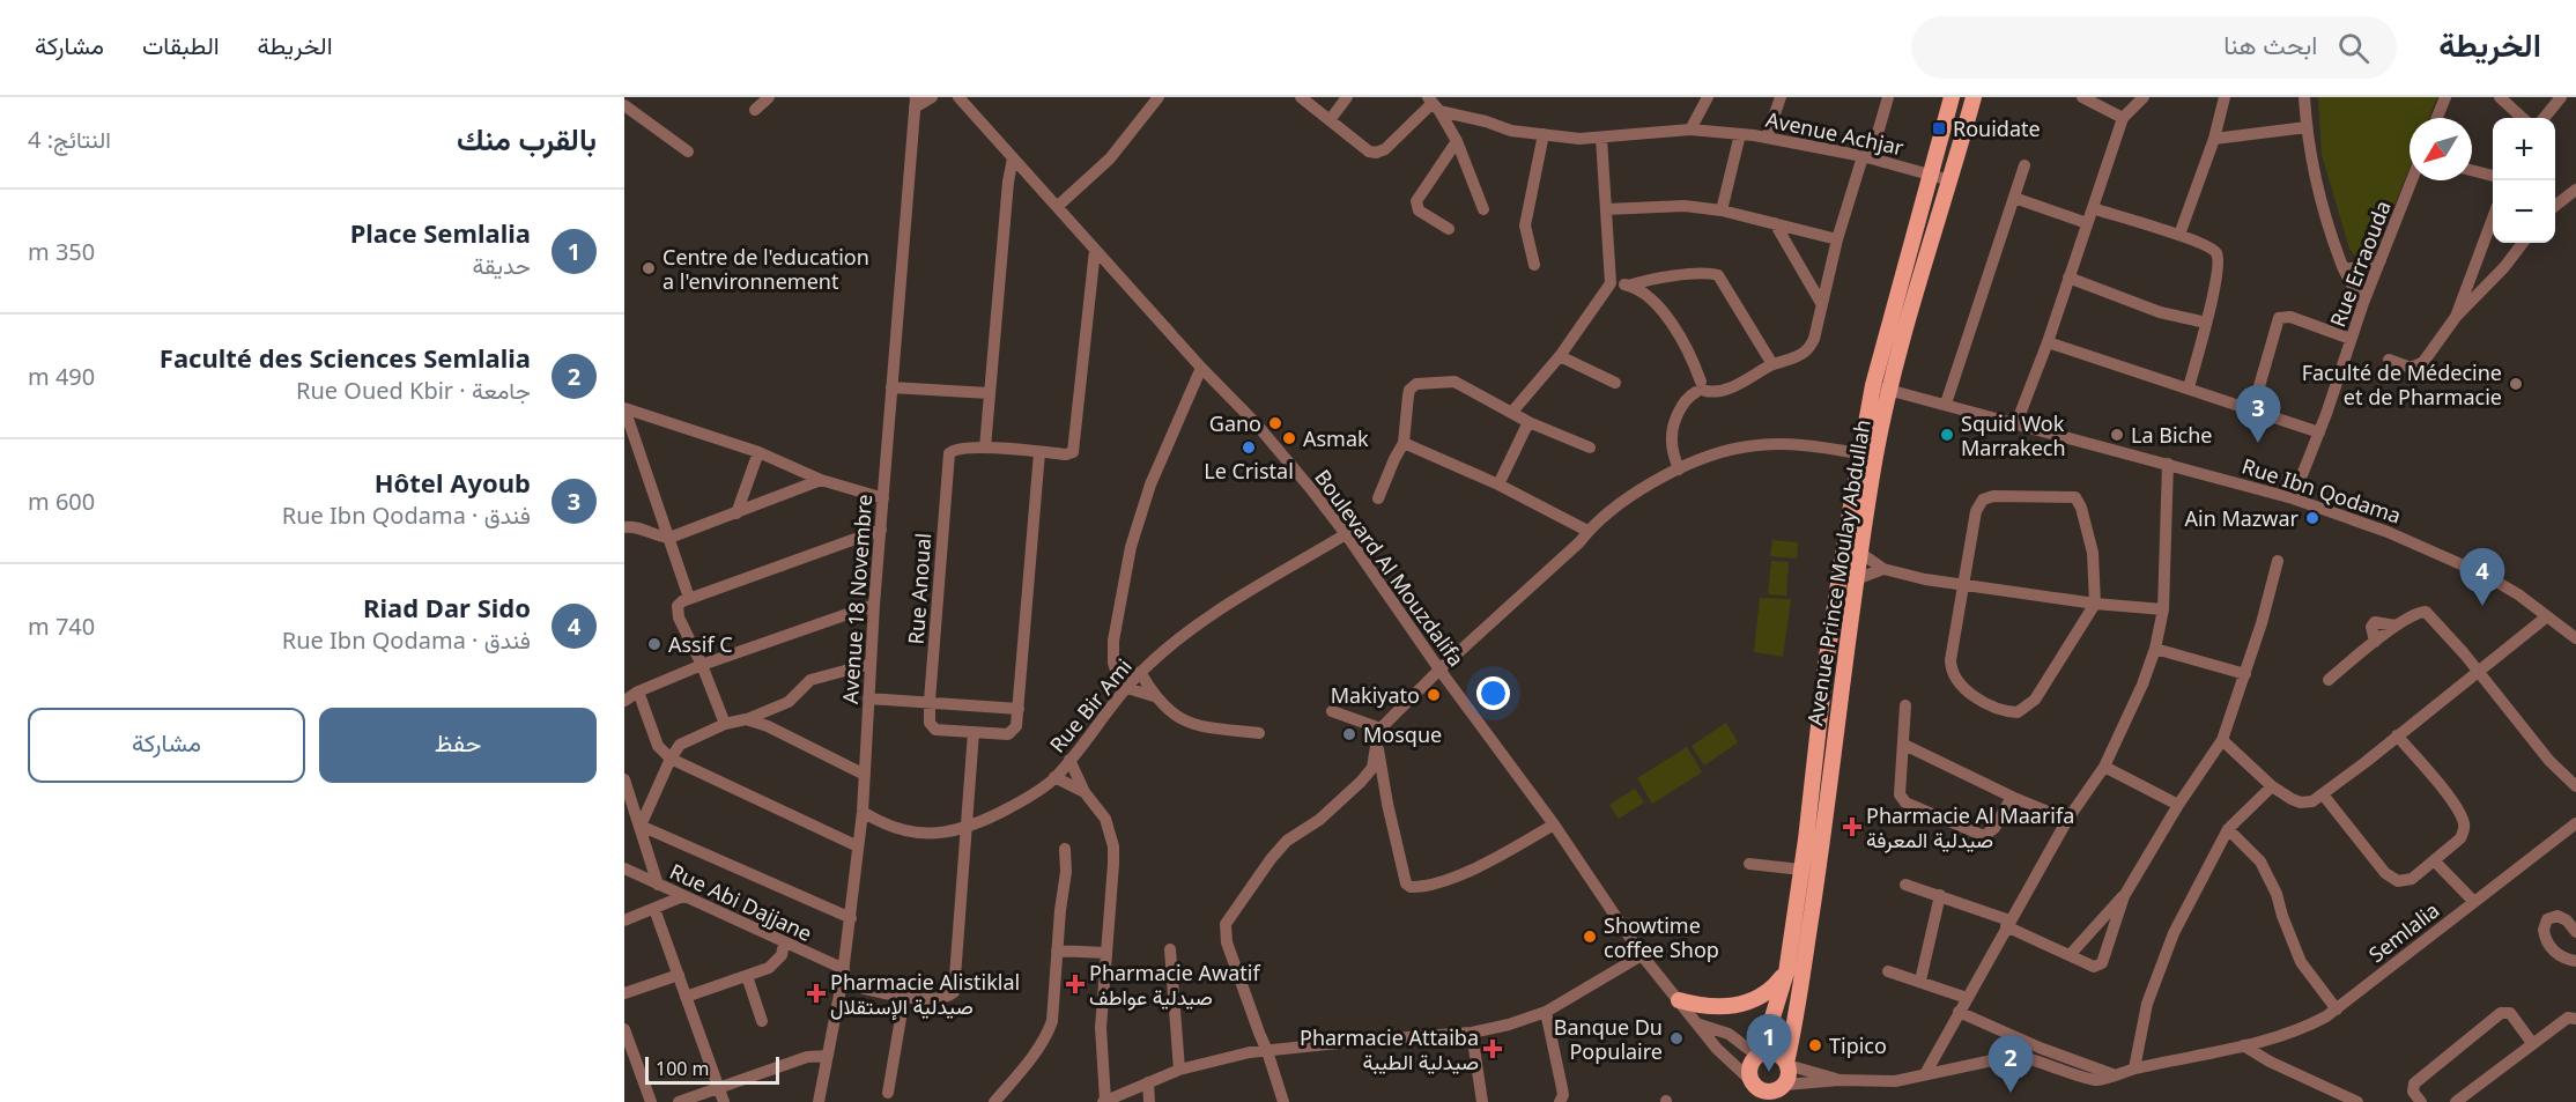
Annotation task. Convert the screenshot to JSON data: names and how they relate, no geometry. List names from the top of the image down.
{
  "streets": {
    "main road": ["Avenue Prince Moulay Abdullah"],
    "street": [
      "Avenue Achjar",
      "Rue Erraouda",
      "Rue Ibn Qodama",
      "Boulevard Al Mouzdalifa",
      "Rue Anoual",
      "Avenue 18 Novembre",
      "Rue Bir Ami",
      "Rue Abi Dajjane",
      "Semlalia"
    ]
  },
  "crossings": [
    ["Avenue Achjar", "Avenue Prince Moulay Abdullah"],
    ["Rue Erraouda", "Rue Ibn Qodama"],
    ["Rue Ibn Qodama", "Avenue Prince Moulay Abdullah"],
    ["Boulevard Al Mouzdalifa", "Avenue Prince Moulay Abdullah"],
    ["Boulevard Al Mouzdalifa", "Rue Bir Ami"],
    ["Avenue 18 Novembre", "Rue Bir Ami"],
    ["Avenue 18 Novembre", "Rue Abi Dajjane"]
  ],
  "places": {
    "transit": ["Rouidate"],
    "other": [
      "Centre de l'education a l'environnement",
      "Faculté de Médecine et de Pharmacie",
      "Gano",
      "Squid Wok Marrakech",
      "La Biche",
      "Asmak",
      "Le Cristal",
      "Ain Mazwar",
      "Assif C",
      "Makiyato",
      "Mosque",
      "Showtime coffee Shop",
      "Banque Du Populaire",
      "Tipico"
    ],
    "health": [
      "Pharmacie Al Maarifa صيدلية المعرفة",
      "Pharmacie Awatif صيدلية عواطف",
      "Pharmacie Alistiklal صيدلية الإستقلال",
      "Pharmacie Attaiba صيدلية الطيبة"
    ]
  },
  "scale_bar": "100 m",
  "north": "bottom left",
  "page": {
    "header": "الخريطة",
    "search": "ابحث هنا",
    "nav": ["الخريطة", "الطبقات", "مشاركة"],
    "heading": ["بالقرب منك", "النتائج: 4"],
    "map_buttons": ["+", "−"],
    "list": [
      {
        "mark": "1",
        "name": "Place Semlalia",
        "note": "حديقة",
        "value": "350 m"
      },
      {
        "mark": "2",
        "name": "Faculté des Sciences Semlalia",
        "note": "جامعة · Rue Oued Kbir",
        "value": "490 m"
      },
      {
        "mark": "3",
        "name": "Hôtel Ayoub",
        "note": "فندق · Rue Ibn Qodama",
        "value": "600 m"
      },
      {
        "mark": "4",
        "name": "Riad Dar Sido",
        "note": "فندق · Rue Ibn Qodama",
        "value": "740 m"
      }
    ],
    "pins": [
      "3",
      "4",
      "1",
      "2"
    ],
    "buttons": ["حفظ", "مشاركة"],
    "scale": "100 m"
  }
}
